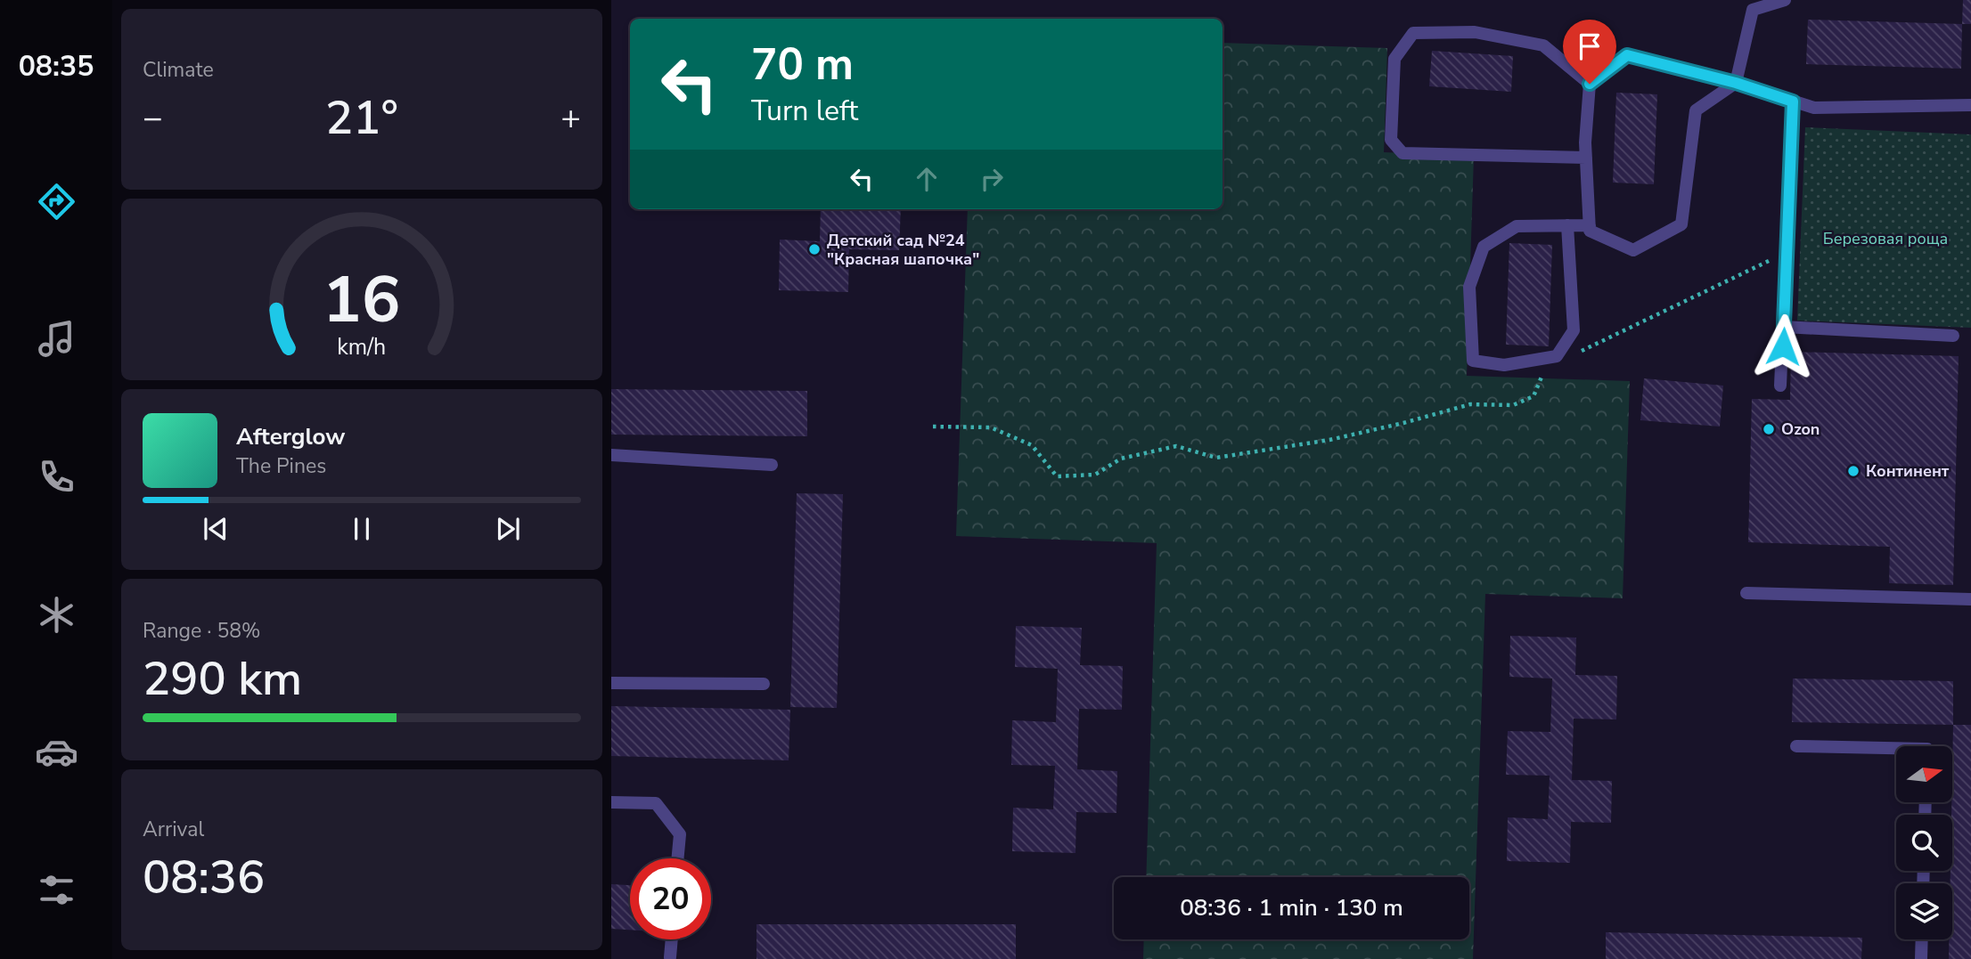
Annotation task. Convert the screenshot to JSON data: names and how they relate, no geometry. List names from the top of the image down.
{
  "parks": ["Березовая роща"],
  "places": ["Детский сад №24 \"Красная шапочка\"", "Ozon", "Континент"],
  "north": "right",
  "page": {
    "tabs": "08:35",
    "tile": [
      "Climate",
      ["Range · 58%", "290 km"],
      ["Arrival", "08:36"]
    ],
    "turn": ["70 m", "Turn left"],
    "heat": ["−", "21°", "+"],
    "song": ["Afterglow", "The Pines"],
    "limit": "20",
    "trip": "08:36 · 1 min · 130 m",
    "gauge": ["16", "km/h"]
  }
}
